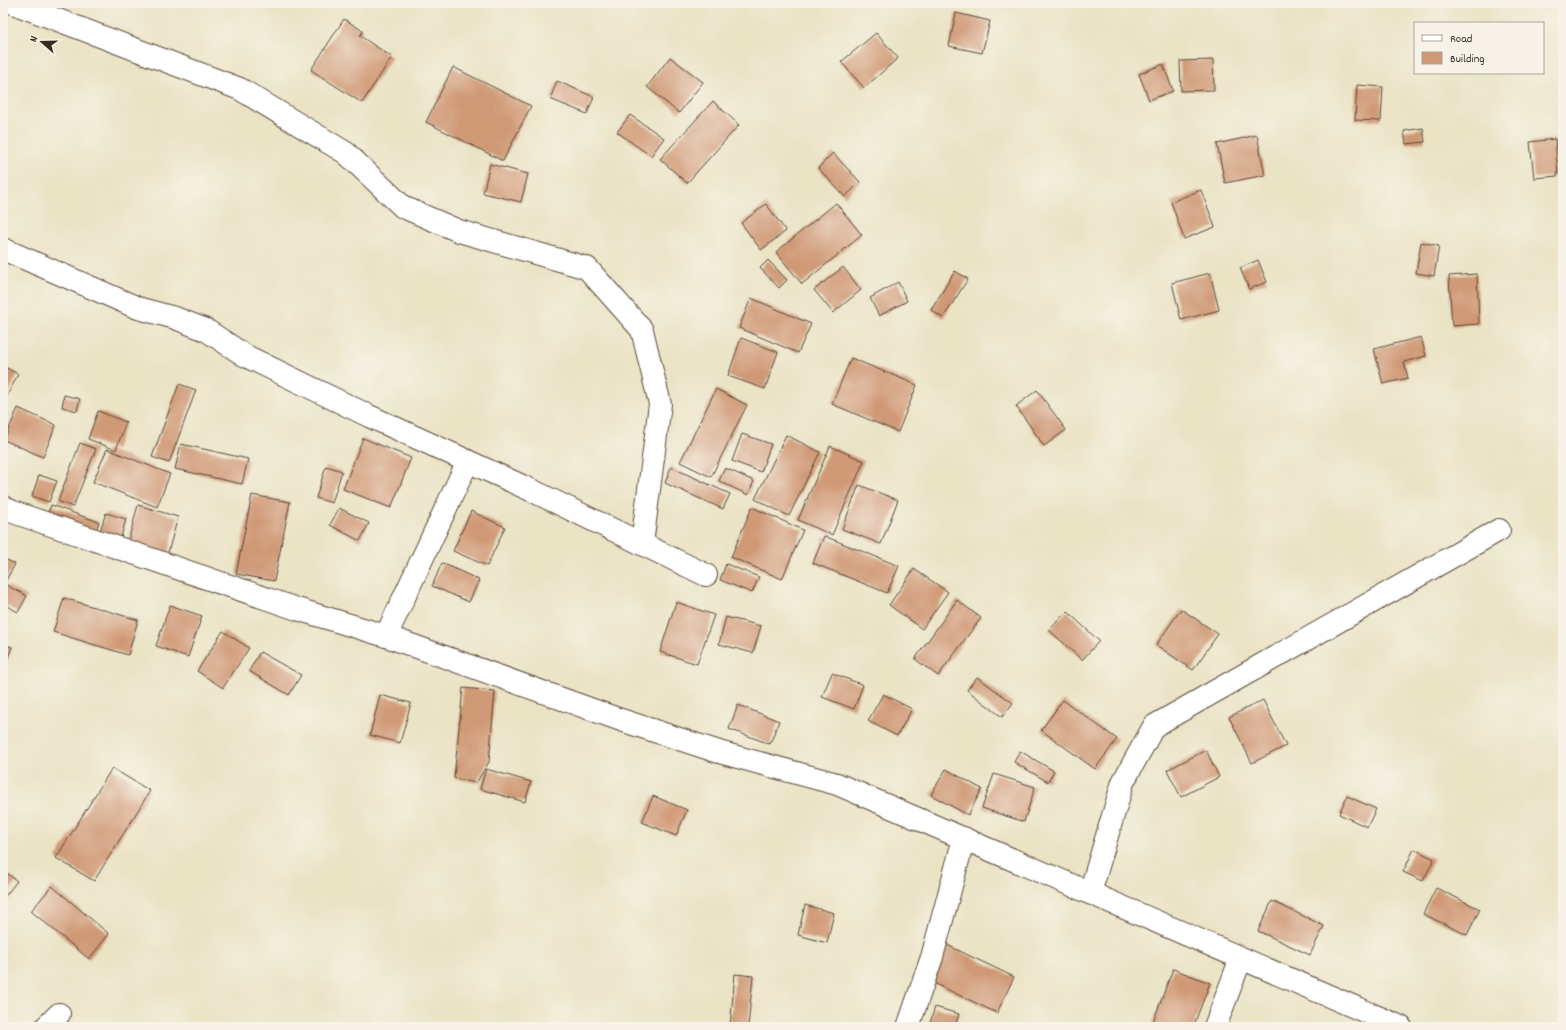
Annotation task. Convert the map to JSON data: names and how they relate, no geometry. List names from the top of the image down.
{
  "legend": ["Road", "Building"],
  "north": "left"
}
